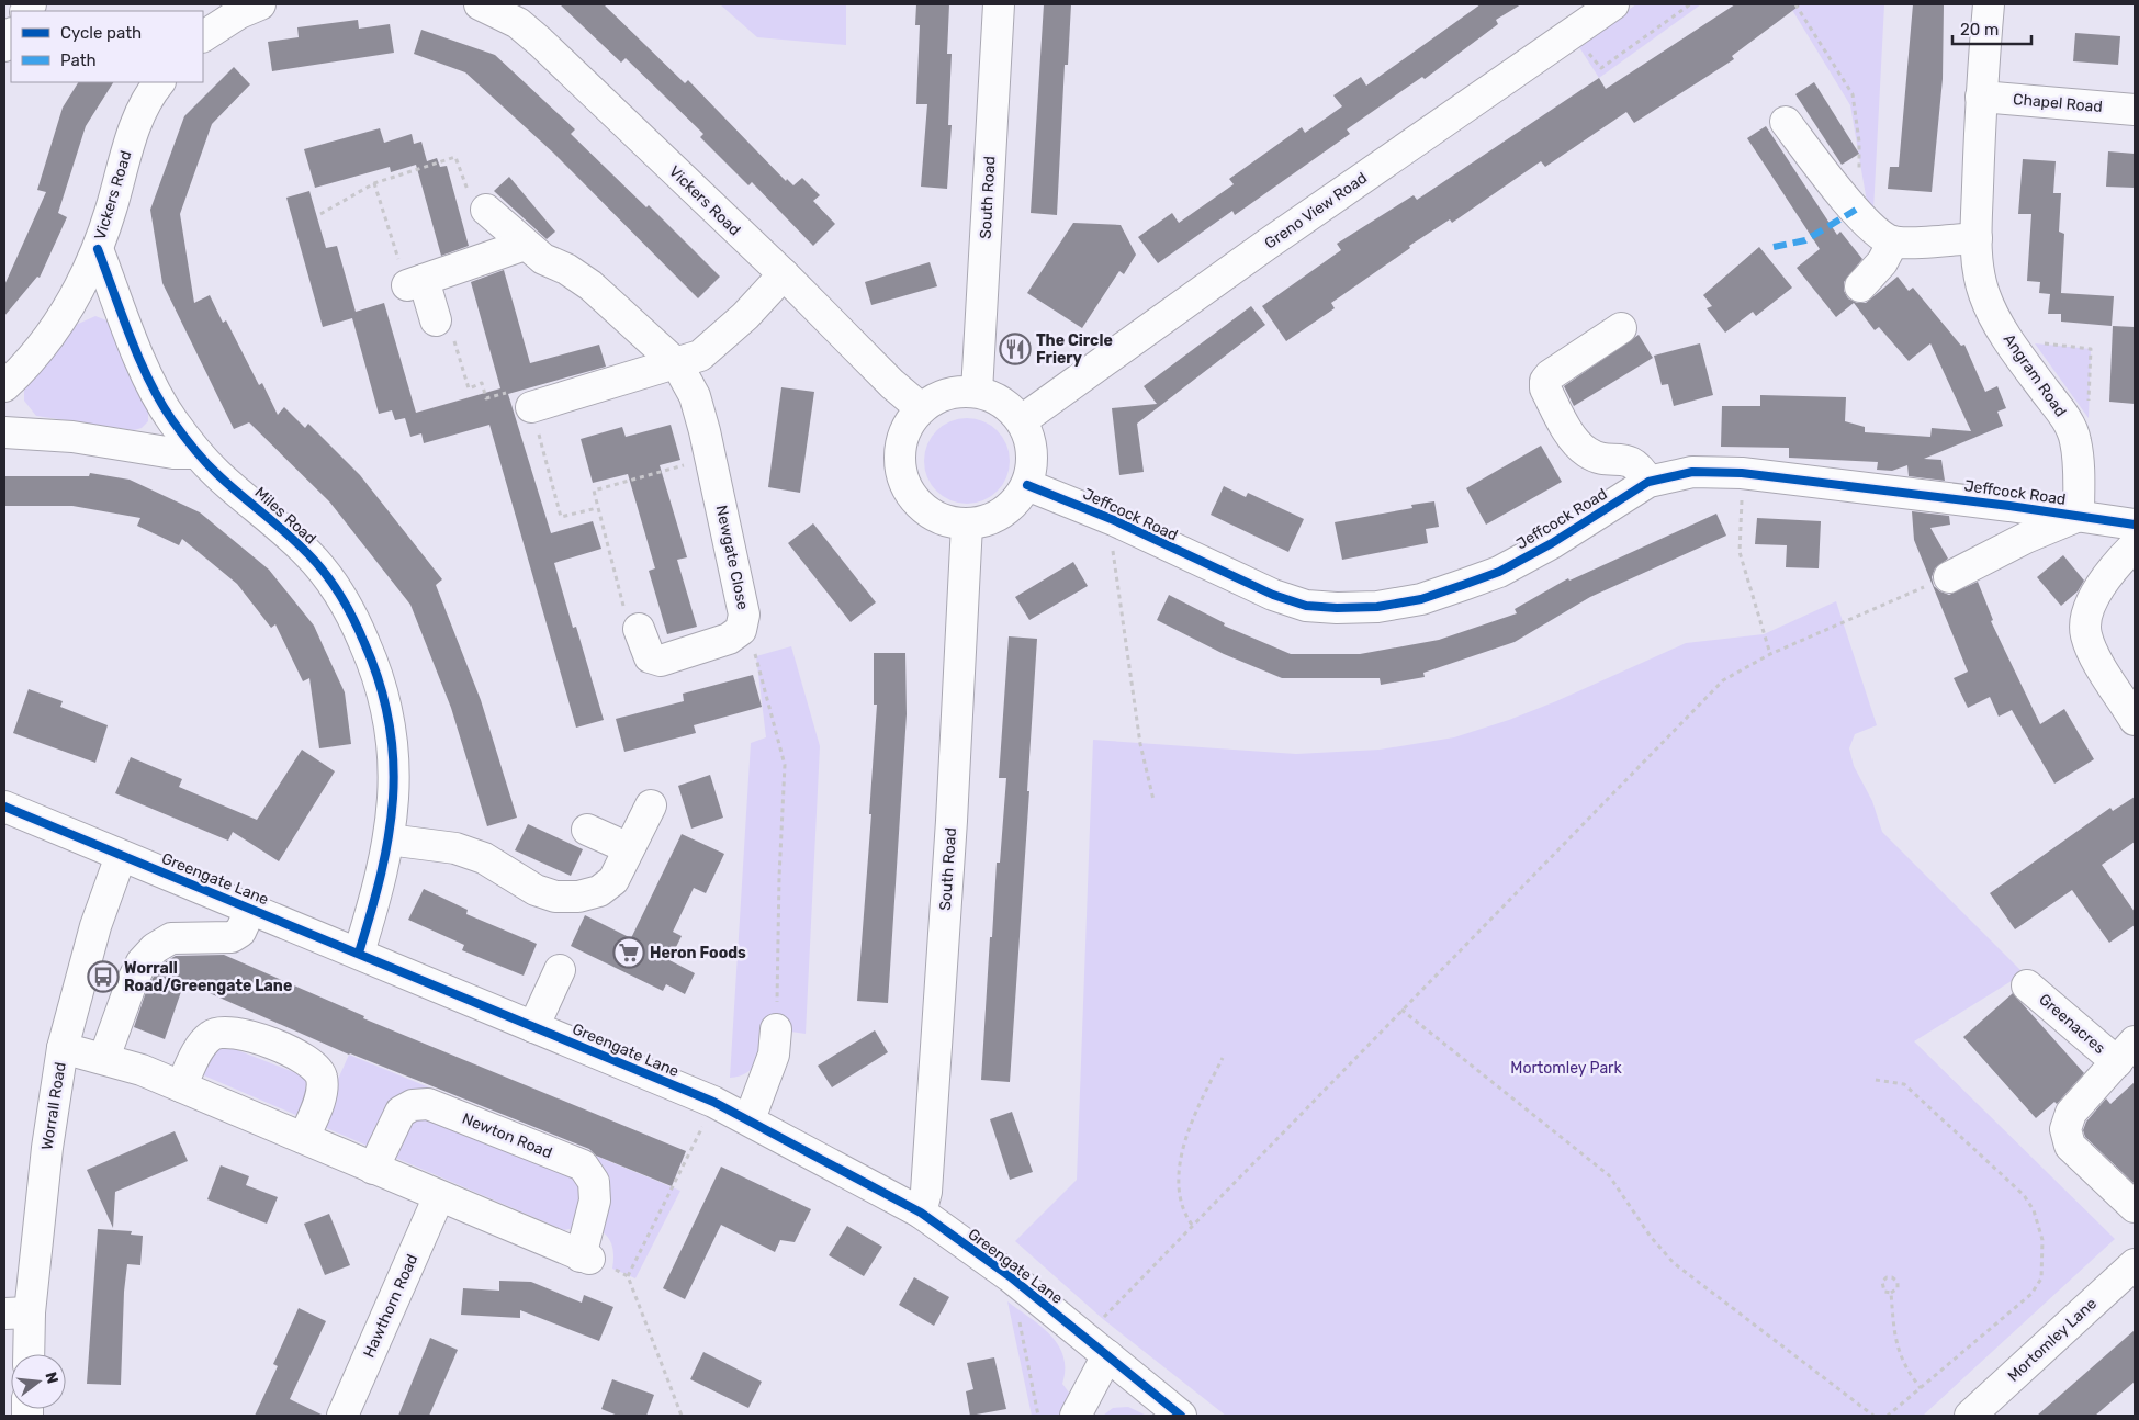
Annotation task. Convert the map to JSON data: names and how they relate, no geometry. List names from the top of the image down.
{
  "streets": {
    "street": [
      "Chapel Road",
      "Vickers Road",
      "South Road",
      "Greno View Road",
      "Angram Road",
      "Jeffcock Road",
      "Miles Road",
      "Newgate Close",
      "Greengate Lane",
      "Greenacres",
      "Worrall Road",
      "Newton Road",
      "Hawthorn Road",
      "Mortomley Lane"
    ]
  },
  "crossings": [
    ["Chapel Road", "Angram Road"],
    ["Vickers Road", "South Road"],
    ["Vickers Road", "Greno View Road"],
    ["Vickers Road", "Jeffcock Road"],
    ["Vickers Road", "Miles Road"],
    ["South Road", "Greno View Road"],
    ["South Road", "Jeffcock Road"],
    ["South Road", "Greengate Lane"],
    ["Greno View Road", "Jeffcock Road"],
    ["Angram Road", "Jeffcock Road"],
    ["Miles Road", "Greengate Lane"],
    ["Greengate Lane", "Worrall Road"]
  ],
  "parks": ["Mortomley Park"],
  "places": {
    "restaurant": ["The Circle Friery"],
    "supermarket": ["Heron Foods"],
    "bus stop": ["Worrall Road/Greengate Lane"]
  },
  "legend": ["Cycle path", "Path"],
  "scale_bar": "20 m",
  "north": "right"
}
